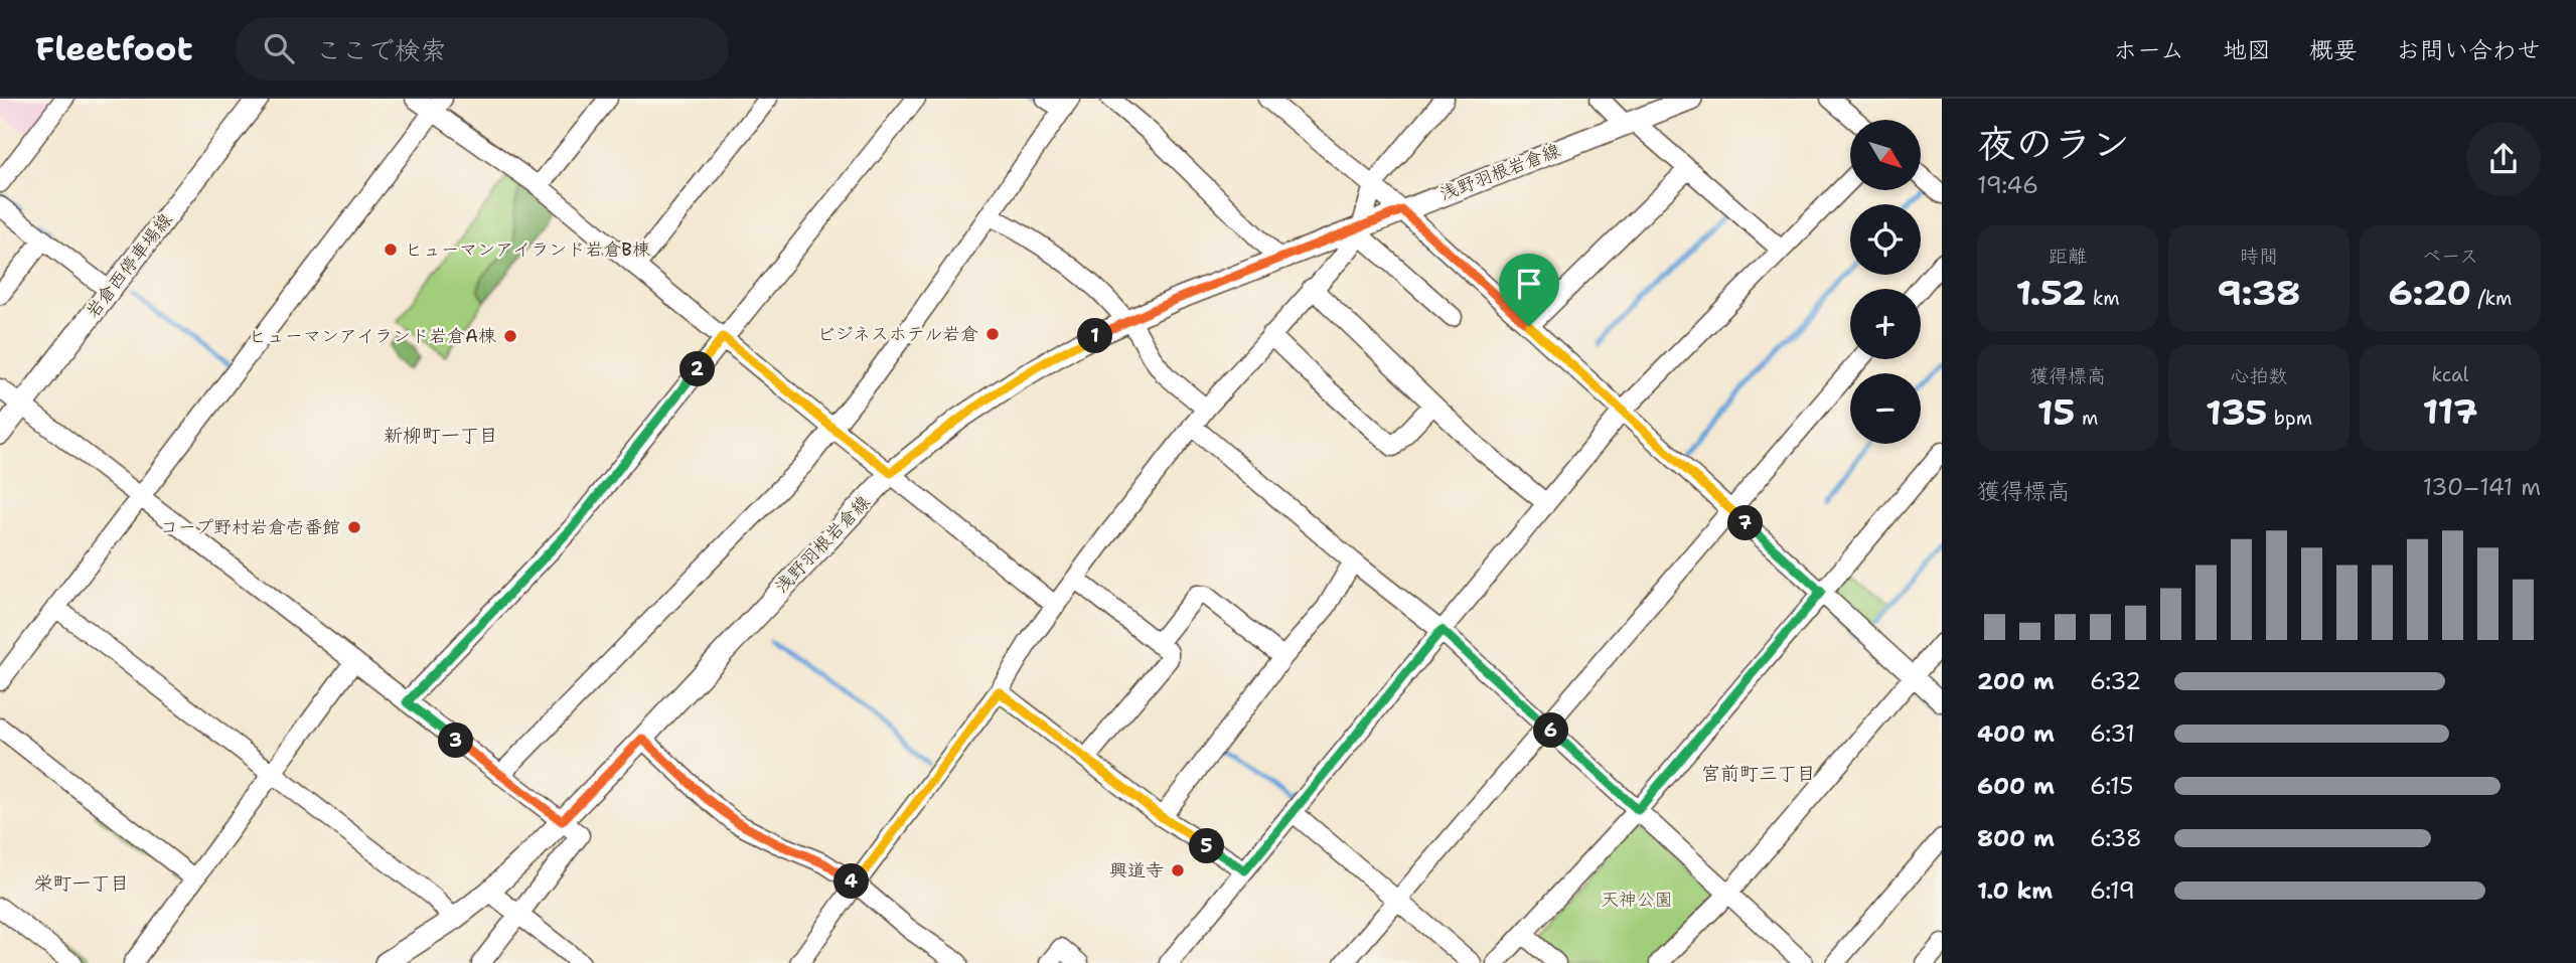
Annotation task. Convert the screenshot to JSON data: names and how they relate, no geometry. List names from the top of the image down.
{
  "streets": {
    "main road": ["浅野羽根岩倉線", "岩倉西停車場線"]
  },
  "districts": ["新柳町一丁目", "宮前町三丁目", "栄町一丁目"],
  "parks": ["天神公園"],
  "places": [
    "ヒューマンアイランド岩倉B棟",
    "ビジネスホテル岩倉",
    "ヒューマンアイランド岩倉A棟",
    "コープ野村岩倉壱番館",
    "興道寺"
  ],
  "north": "bottom right",
  "page": {
    "header": "Fleetfoot",
    "search": "ここで検索",
    "nav": [
      "ホーム",
      "地図",
      "概要",
      "お問い合わせ"
    ],
    "heading": ["夜のラン", "19:46"],
    "map_buttons": ["+", "−"],
    "stats": [
      ["距離", "1.52 km"],
      ["時間", "9:38"],
      ["ペース", "6:20 /km"],
      ["獲得標高", "15 m"],
      ["心拍数", "135 bpm"],
      ["kcal", "117"]
    ],
    "pins": [
      "1",
      "2",
      "7",
      "6",
      "3",
      "5",
      "4"
    ],
    "chart": ["獲得標高", "130–141 m"],
    "list": [
      {
        "name": "200 m",
        "note": "6:32"
      },
      {
        "name": "400 m",
        "note": "6:31"
      },
      {
        "name": "600 m",
        "note": "6:15"
      },
      {
        "name": "800 m",
        "note": "6:38"
      },
      {
        "name": "1.0 km",
        "note": "6:19"
      }
    ]
  }
}
